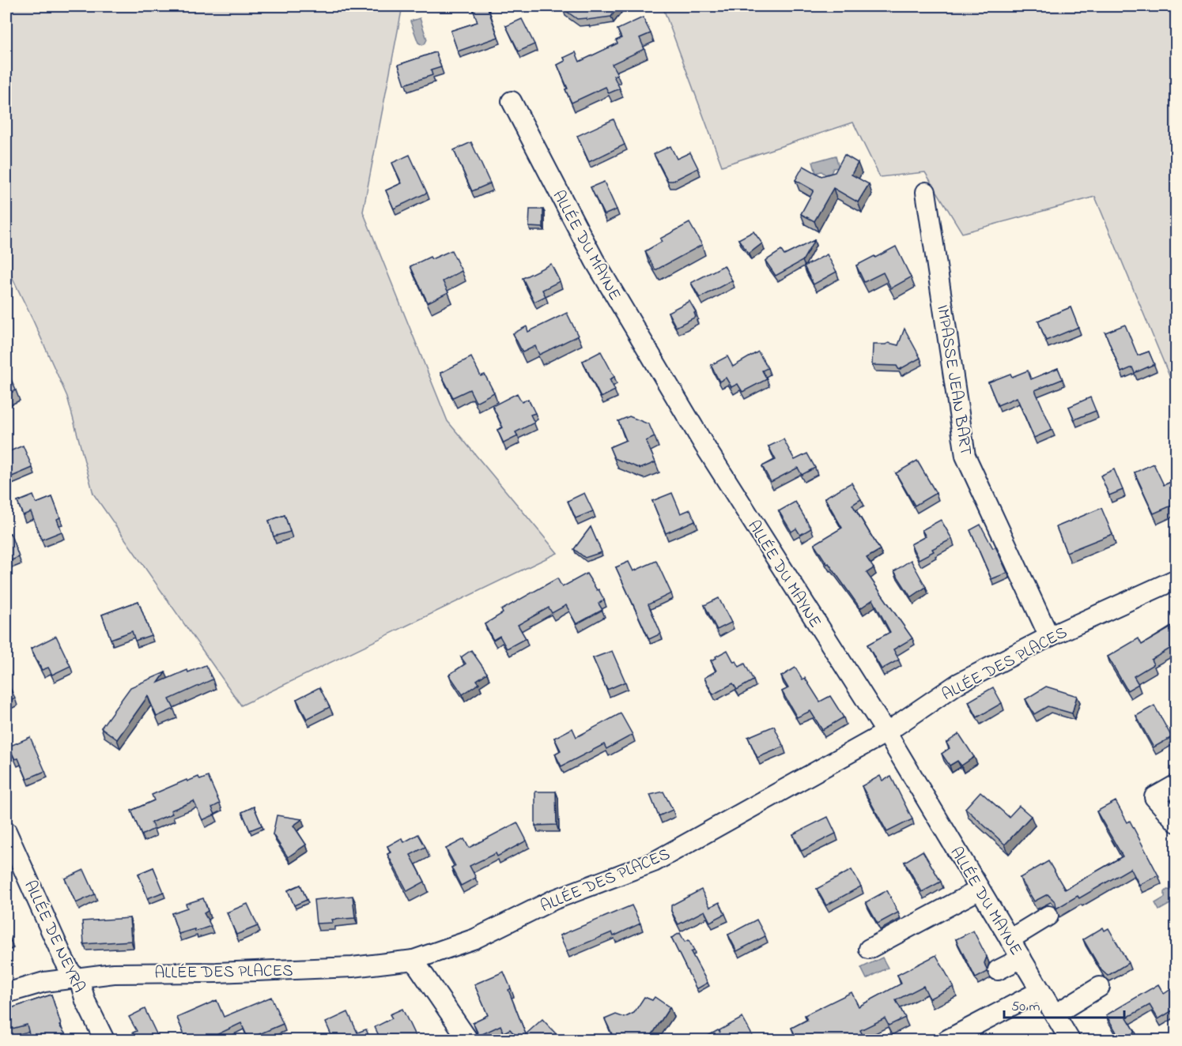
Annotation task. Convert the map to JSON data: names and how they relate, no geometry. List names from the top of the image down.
{
  "streets": {
    "street": [
      "ALLÉE DU MAYNE",
      "IMPASSE JEAN BART",
      "ALLÉE DES PLACES",
      "ALLÉE DE NEYRA"
    ]
  },
  "crossings": [
    ["ALLÉE DU MAYNE", "ALLÉE DES PLACES"],
    ["IMPASSE JEAN BART", "ALLÉE DES PLACES"],
    ["ALLÉE DES PLACES", "ALLÉE DE NEYRA"]
  ],
  "scale_bar": "50 m"
}
